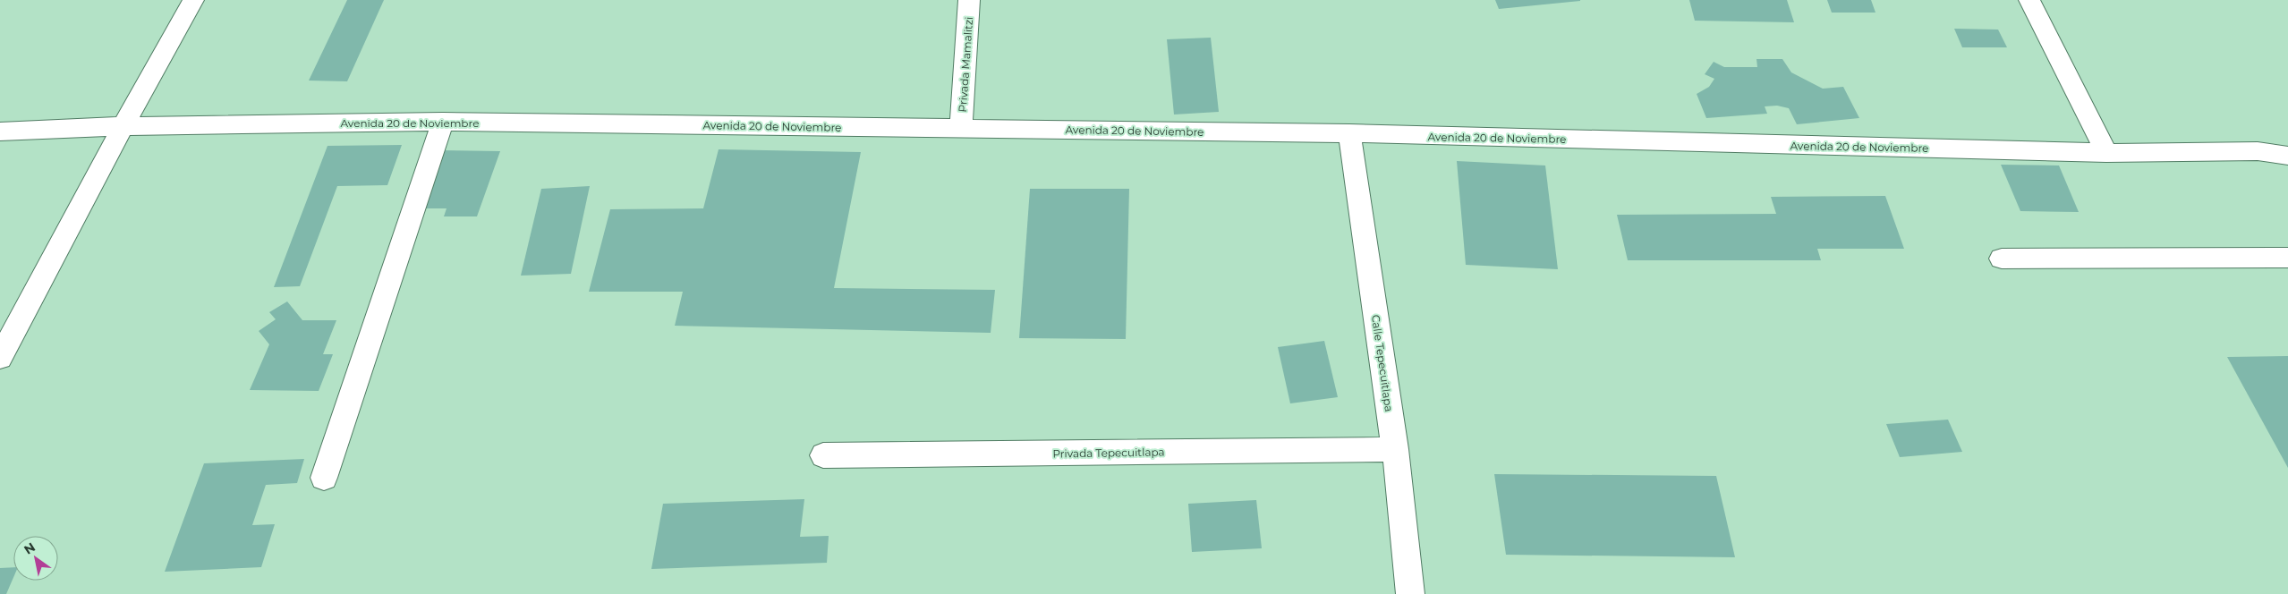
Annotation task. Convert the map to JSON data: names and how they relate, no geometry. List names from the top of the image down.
{
  "streets": {
    "street": [
      "Privada Mamalitzi",
      "Avenida 20 de Noviembre",
      "Calle Tepecuitlapa",
      "Privada Tepecuitlapa"
    ]
  },
  "crossings": [
    ["Privada Mamalitzi", "Avenida 20 de Noviembre"],
    ["Avenida 20 de Noviembre", "Calle Tepecuitlapa"],
    ["Calle Tepecuitlapa", "Privada Tepecuitlapa"]
  ],
  "north": "top left"
}
